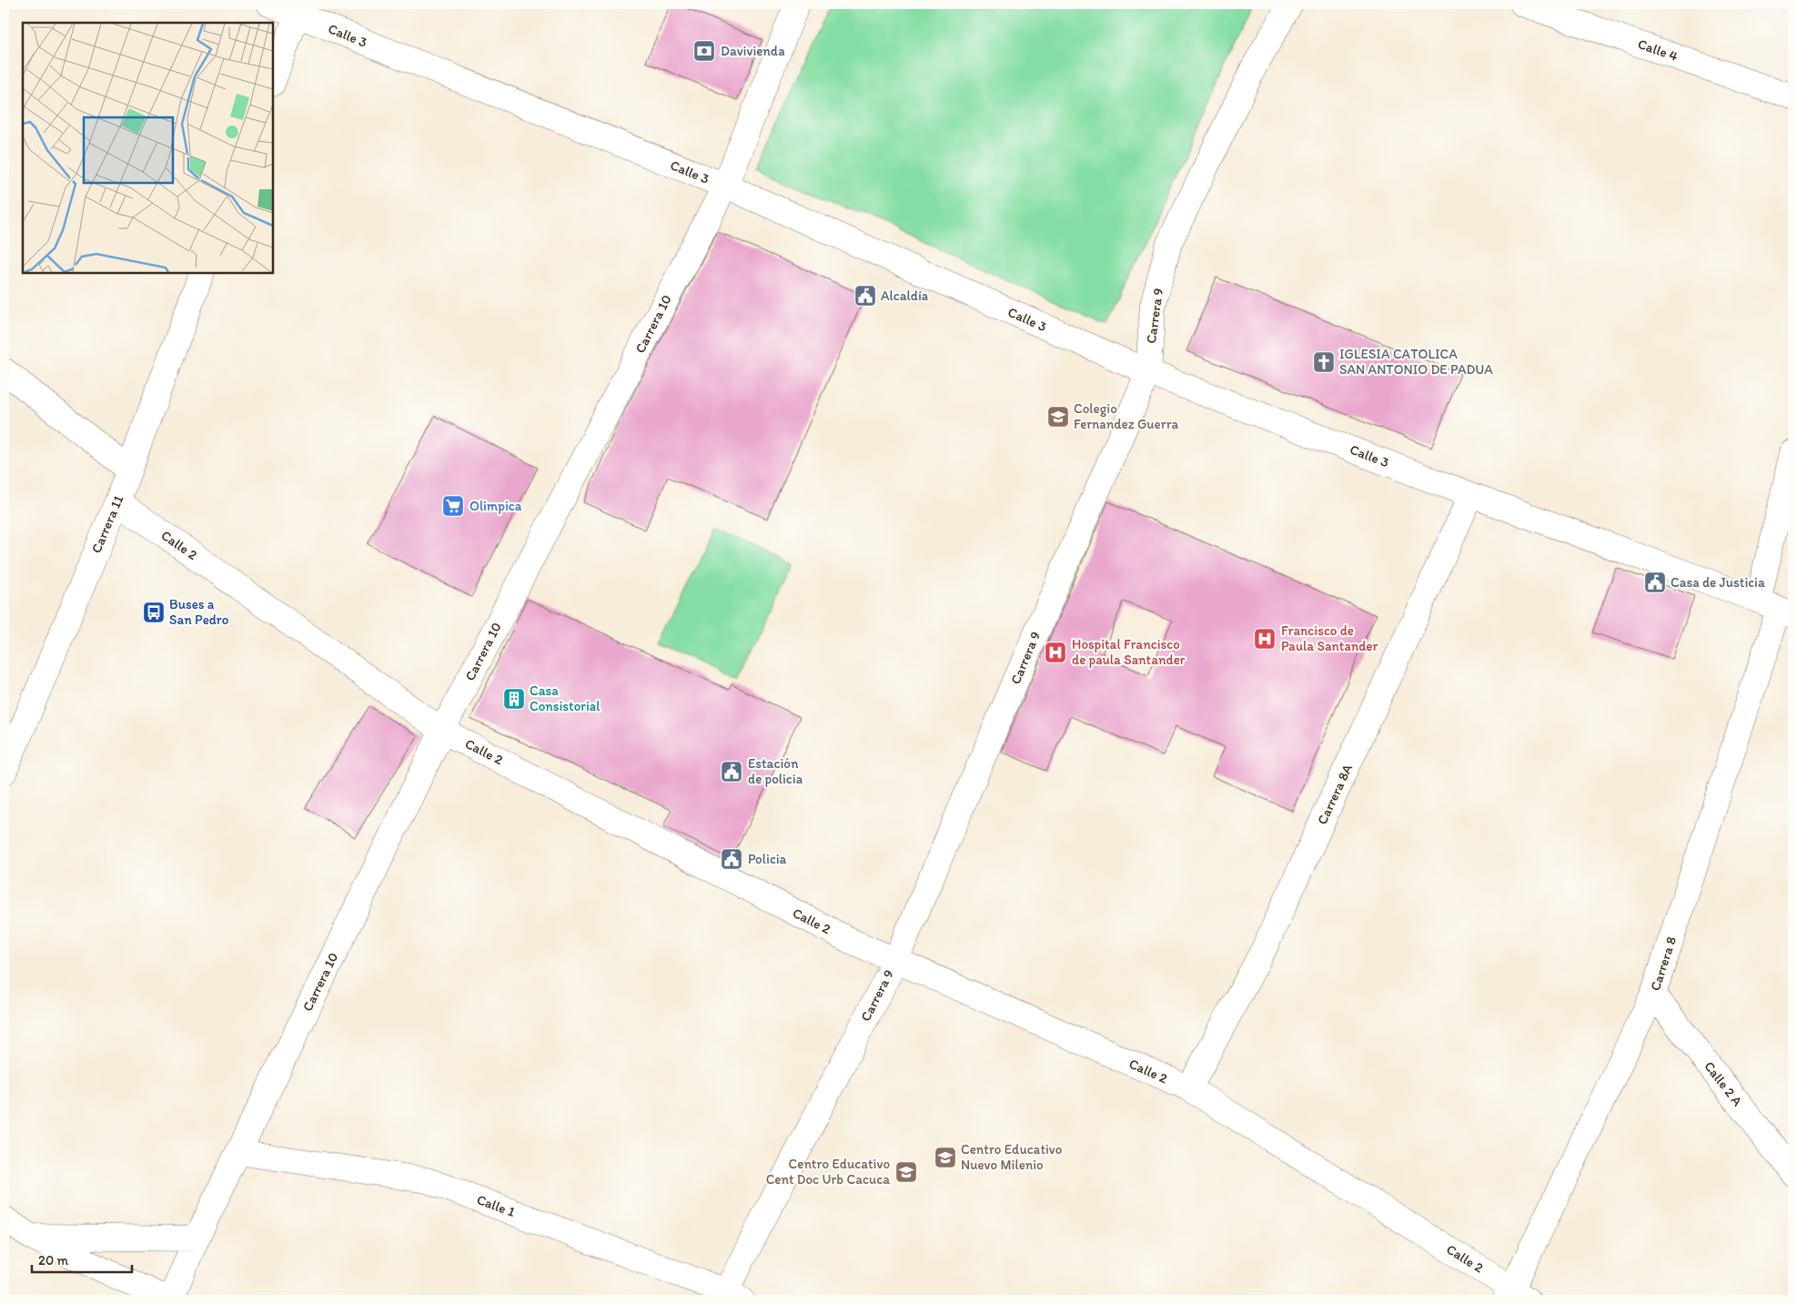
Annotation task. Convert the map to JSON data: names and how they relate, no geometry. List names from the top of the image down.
{
  "streets": {
    "street": [
      "Calle 3",
      "Calle 4",
      "Carrera 9",
      "Carrera 10",
      "Carrera 11",
      "Calle 2",
      "Carrera 8A",
      "Carrera 8",
      "Calle 2 A",
      "Calle 1"
    ]
  },
  "crossings": [
    ["Calle 3", "Carrera 9"],
    ["Calle 3", "Carrera 10"],
    ["Calle 3", "Carrera 8A"],
    ["Calle 3", "Carrera 8"],
    ["Carrera 9", "Calle 2"],
    ["Carrera 9", "Calle 1"],
    ["Carrera 10", "Calle 2"],
    ["Carrera 10", "Calle 1"],
    ["Carrera 11", "Calle 2"],
    ["Calle 2", "Carrera 8A"],
    ["Calle 2", "Carrera 8"],
    ["Carrera 8", "Calle 2 A"]
  ],
  "places": {
    "bank": ["Davivienda"],
    "public building": [
      "Alcaldía",
      "Casa de Justicia",
      "Estación de policia",
      "Policia"
    ],
    "church": ["IGLESIA CATOLICA SAN ANTONIO DE PADUA"],
    "school or university": ["Colegio Fernandez Guerra", "Centro Educativo Nuevo Milenio", "Centro Educativo Cent Doc Urb Cacuca"],
    "supermarket": ["Olimpica"],
    "bus stop": ["Buses a San Pedro"],
    "hospital": ["Francisco de Paula Santander", "Hospital Francisco de paula Santander"],
    "building": ["Casa Consistorial"]
  },
  "scale_bar": "20 m"
}
